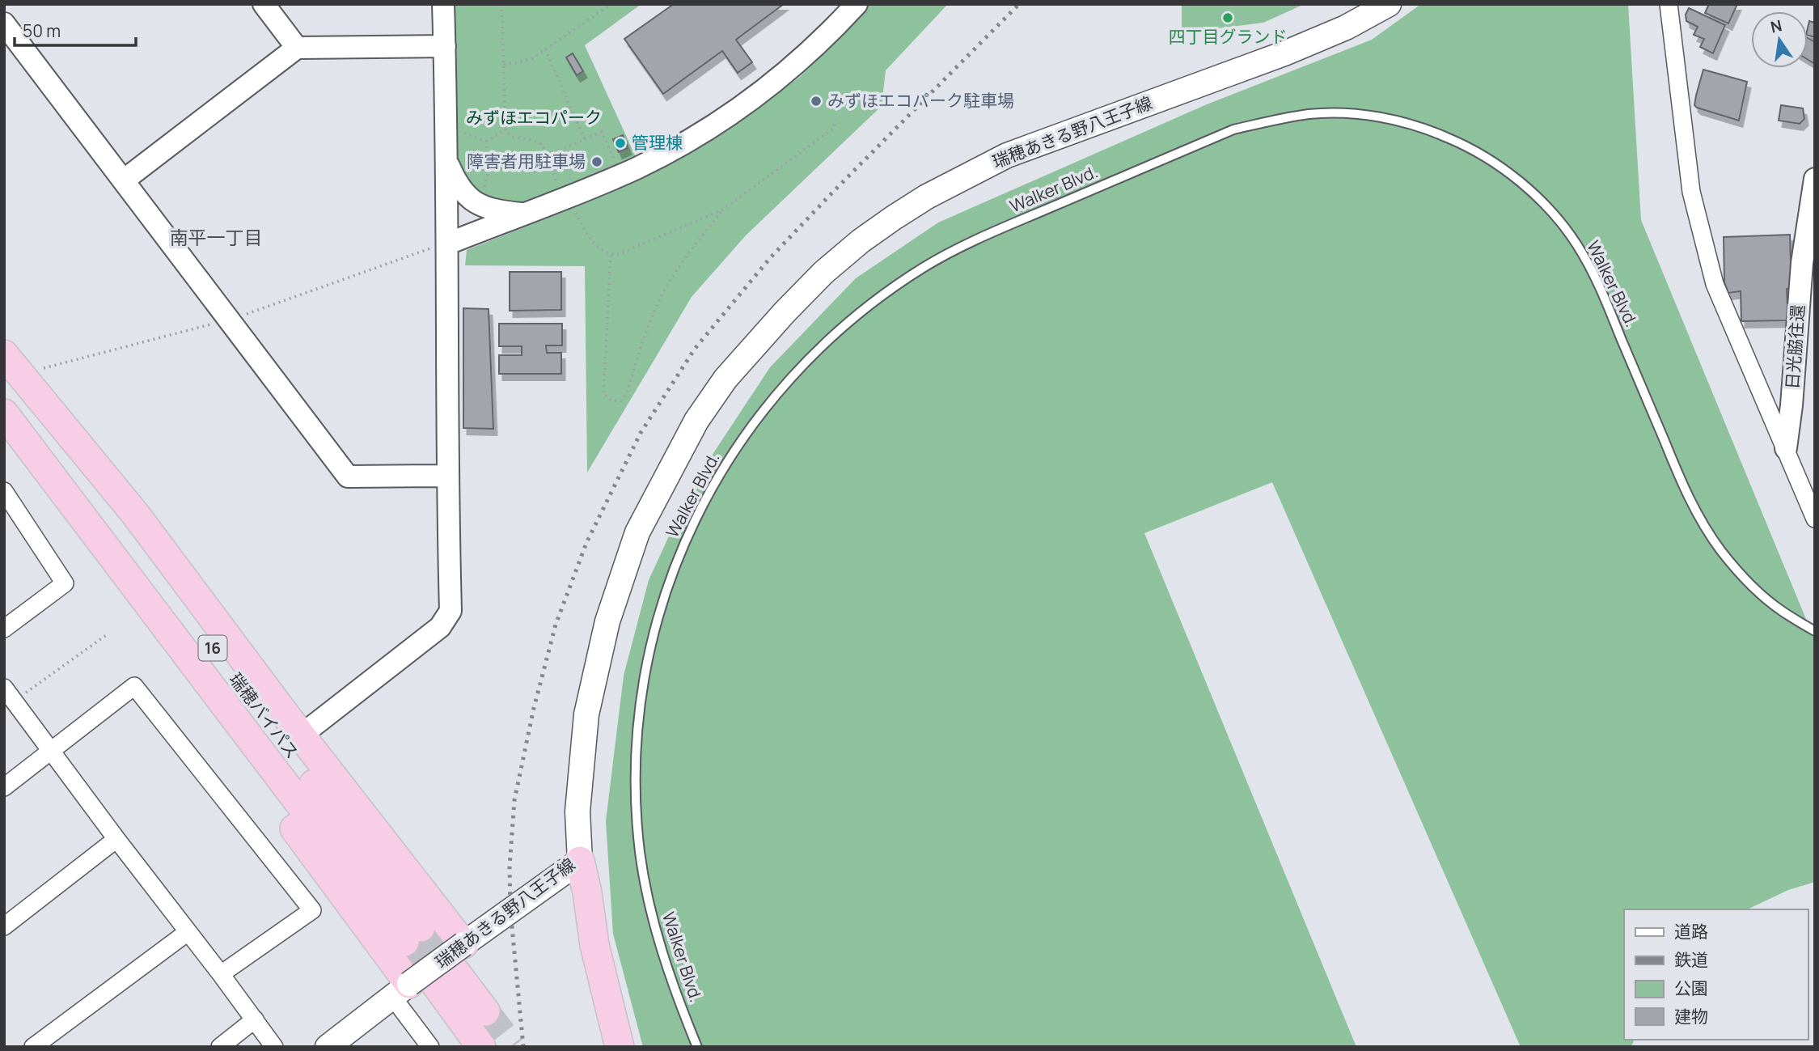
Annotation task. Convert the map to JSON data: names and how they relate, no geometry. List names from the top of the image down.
{
  "streets": {
    "highway": ["16", "瑞穂バイパス"],
    "main road": ["瑞穂あきる野八王子線"],
    "street": ["日光脇往還"],
    "lane": ["Walker Blvd."]
  },
  "districts": ["南平一丁目"],
  "parks": ["みずほエコパーク"],
  "places": [
    "四丁目グランド",
    "みずほエコパーク駐車場",
    "管理棟",
    "障害者用駐車場"
  ],
  "legend": [
    "道路",
    "鉄道",
    "公園",
    "建物"
  ],
  "scale_bar": "50 m",
  "north": "top"
}
